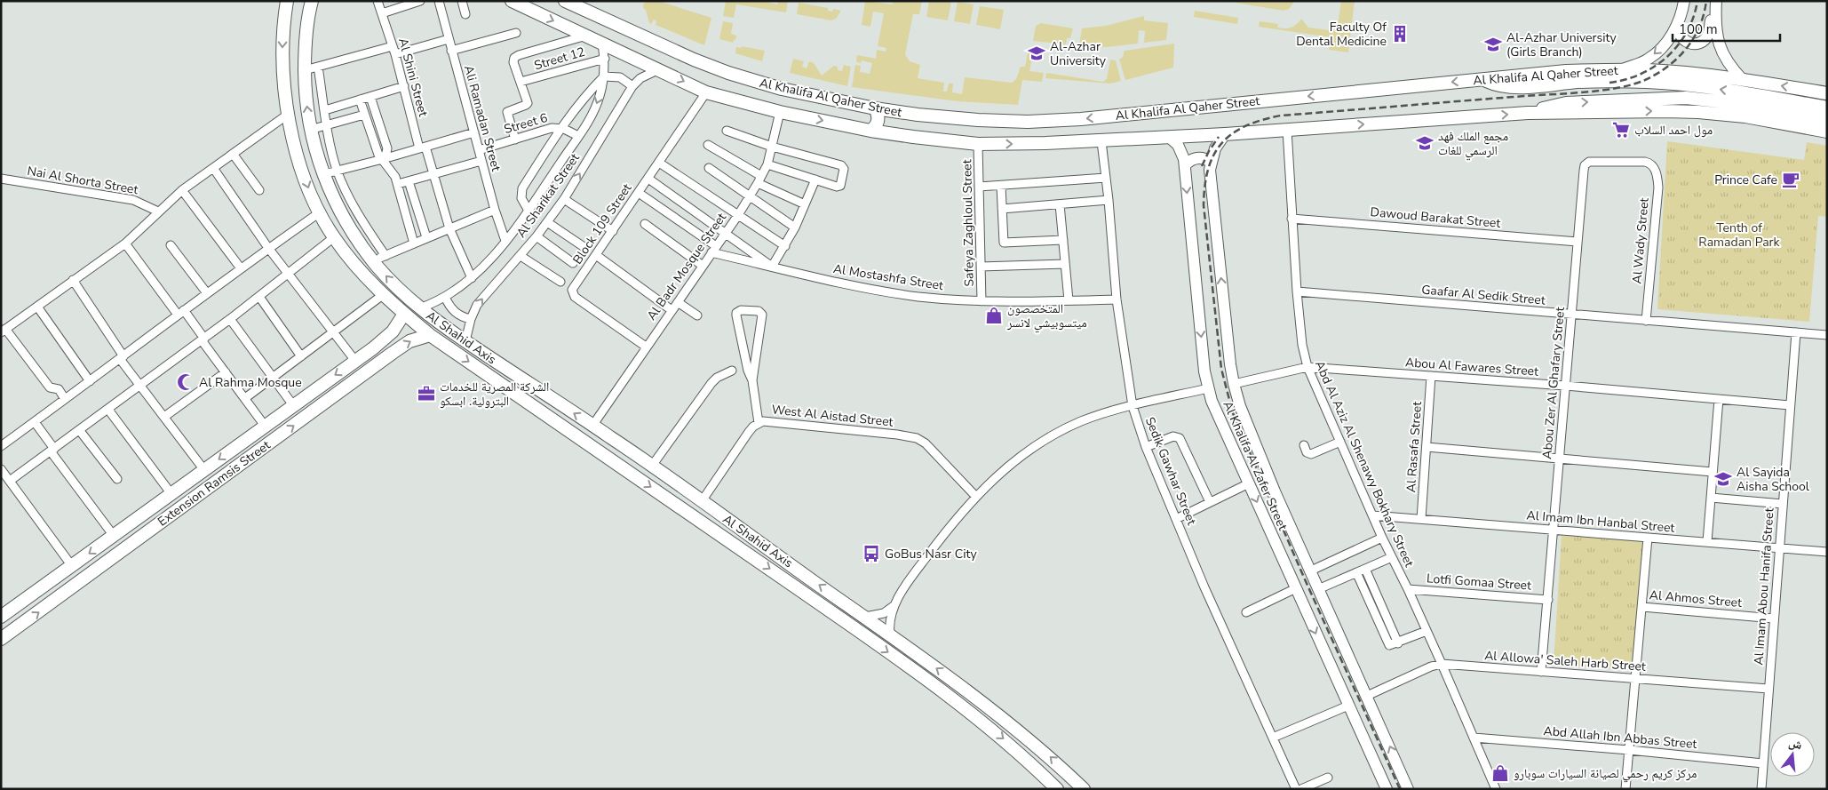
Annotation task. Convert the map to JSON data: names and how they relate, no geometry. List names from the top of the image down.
{
  "streets": {
    "main road": ["Al Khalifa Al Qaher Street", "Al Shahid Axis", "Extension Ramsis Street"],
    "street": [
      "Street 12",
      "Al Shini Street",
      "Ali Ramadan Street",
      "Street 6",
      "Nai Al Shorta Street",
      "Al Sharikat Street",
      "Dawoud Barakat Street",
      "Safeya Zaghloul Street",
      "Block 109 Street",
      "Al Wady Street",
      "Al Badr Mosque Street",
      "Al Mostashfa Street",
      "Gaafar Al Sedik Street",
      "Abou Al Fawares Street",
      "Abou Zer Al Ghafary Street",
      "West Al Aistad Street",
      "Al Rasafa Street",
      "Abd Al Aziz Al Shenawy Bokhary Street",
      "Al Khalifa Al Zafer Street",
      "Sedik Gawhar Street",
      "Al Imam Ibn Hanbal Street",
      "Lotfi Gomaa Street",
      "Al Imam Abou Hanifa Street",
      "Al Ahmos Street",
      "Al Allowa' Saleh Harb Street",
      "Abd Allah Ibn Abbas Street"
    ]
  },
  "crossings": [
    ["Street 12", "Al Sharikat Street"],
    ["Al Khalifa Al Qaher Street", "Al Sharikat Street"],
    ["Al Khalifa Al Qaher Street", "Safeya Zaghloul Street"],
    ["Al Khalifa Al Qaher Street", "Block 109 Street"],
    ["Al Khalifa Al Qaher Street", "Al Badr Mosque Street"],
    ["Al Khalifa Al Qaher Street", "Abd Al Aziz Al Shenawy Bokhary Street"],
    ["Al Khalifa Al Qaher Street", "Al Khalifa Al Zafer Street"],
    ["Al Khalifa Al Qaher Street", "Sedik Gawhar Street"],
    ["Al Shini Street", "Al Sharikat Street"],
    ["Ali Ramadan Street", "Street 6"],
    ["Ali Ramadan Street", "Al Sharikat Street"],
    ["Street 6", "Al Sharikat Street"],
    ["Al Sharikat Street", "Al Shahid Axis"],
    ["Dawoud Barakat Street", "Abou Zer Al Ghafary Street"],
    ["Dawoud Barakat Street", "Abd Al Aziz Al Shenawy Bokhary Street"],
    ["Safeya Zaghloul Street", "Al Mostashfa Street"],
    ["Block 109 Street", "Al Badr Mosque Street"],
    ["Al Wady Street", "Gaafar Al Sedik Street"],
    ["Al Wady Street", "Abou Zer Al Ghafary Street"],
    ["Al Badr Mosque Street", "Al Mostashfa Street"],
    ["Al Badr Mosque Street", "Al Shahid Axis"],
    ["Al Mostashfa Street", "Sedik Gawhar Street"],
    ["Gaafar Al Sedik Street", "Abou Zer Al Ghafary Street"],
    ["Gaafar Al Sedik Street", "Abd Al Aziz Al Shenawy Bokhary Street"],
    ["Gaafar Al Sedik Street", "Al Imam Abou Hanifa Street"],
    ["Al Shahid Axis", "West Al Aistad Street"],
    ["Al Shahid Axis", "Extension Ramsis Street"],
    ["Abou Al Fawares Street", "Abou Zer Al Ghafary Street"],
    ["Abou Al Fawares Street", "Al Rasafa Street"],
    ["Abou Al Fawares Street", "Abd Al Aziz Al Shenawy Bokhary Street"],
    ["Abou Al Fawares Street", "Al Khalifa Al Zafer Street"],
    ["Abou Al Fawares Street", "Al Imam Abou Hanifa Street"],
    ["Abou Zer Al Ghafary Street", "Al Imam Ibn Hanbal Street"],
    ["Abou Zer Al Ghafary Street", "Lotfi Gomaa Street"],
    ["Abou Zer Al Ghafary Street", "Al Allowa' Saleh Harb Street"],
    ["Al Rasafa Street", "Al Imam Ibn Hanbal Street"],
    ["Abd Al Aziz Al Shenawy Bokhary Street", "Al Imam Ibn Hanbal Street"],
    ["Abd Al Aziz Al Shenawy Bokhary Street", "Lotfi Gomaa Street"],
    ["Abd Al Aziz Al Shenawy Bokhary Street", "Al Allowa' Saleh Harb Street"],
    ["Abd Al Aziz Al Shenawy Bokhary Street", "Abd Allah Ibn Abbas Street"],
    ["Al Khalifa Al Zafer Street", "Al Allowa' Saleh Harb Street"],
    ["Al Imam Ibn Hanbal Street", "Al Imam Abou Hanifa Street"],
    ["Al Imam Abou Hanifa Street", "Al Ahmos Street"],
    ["Al Imam Abou Hanifa Street", "Al Allowa' Saleh Harb Street"],
    ["Al Imam Abou Hanifa Street", "Abd Allah Ibn Abbas Street"]
  ],
  "parks": ["Tenth of Ramadan Park"],
  "places": {
    "building": ["Faculty Of Dental Medicine"],
    "school or university": [
      "Al-Azhar University (Girls Branch)",
      "Al-Azhar University",
      "مجمع الملك فهد الرسمي للغات",
      "Al Sayida Aisha School"
    ],
    "supermarket": ["مول احمد السلاب"],
    "cafe": ["Prince Cafe"],
    "shop": ["المتخصصون ميتسوبيشي لانسر", "مركز كريم رحمي لصيانة السيارات سوبارو"],
    "mosque": ["Al Rahma Mosque"],
    "office": ["الشركة المصرية للخدمات البترولية. ابسكو"],
    "bus stop": ["GoBus Nasr City"]
  },
  "scale_bar": "100 m",
  "north": "top"
}
